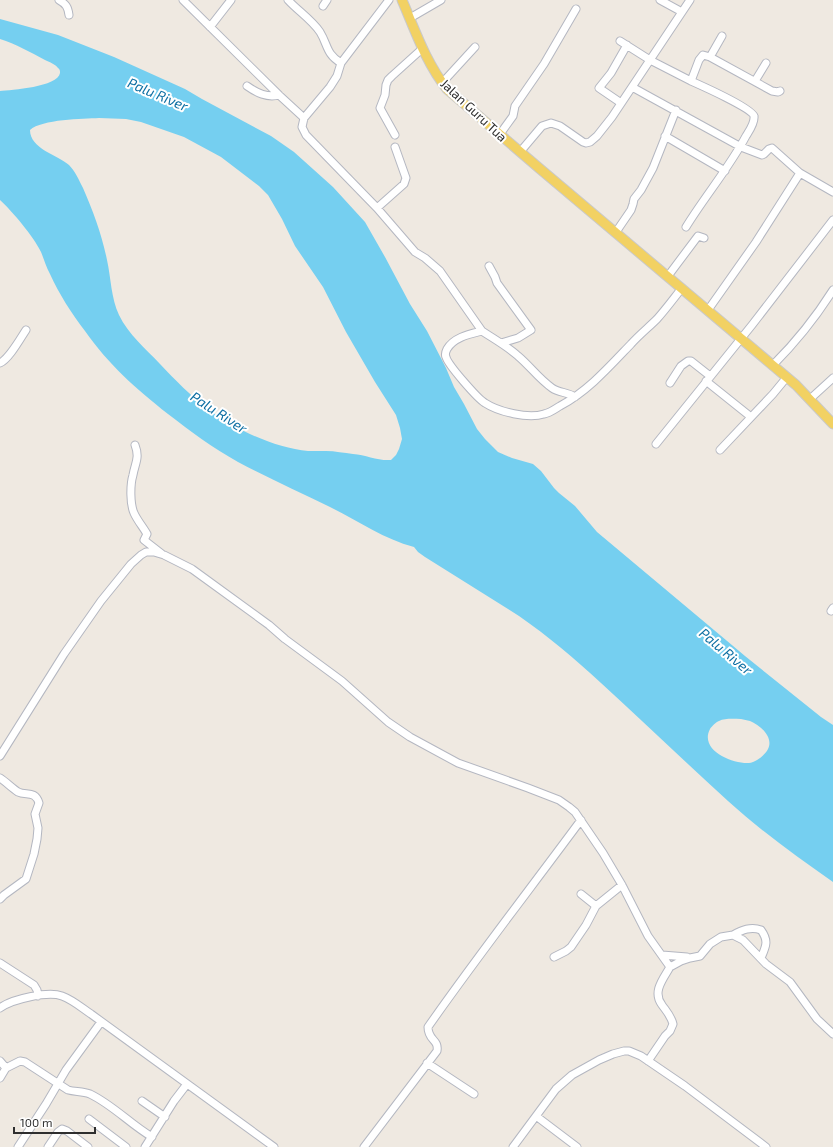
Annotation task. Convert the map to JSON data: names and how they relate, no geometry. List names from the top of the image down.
{
  "streets": {
    "main road": ["Jalan Guru Tua"]
  },
  "water": ["Palu River"],
  "scale_bar": "100 m"
}
